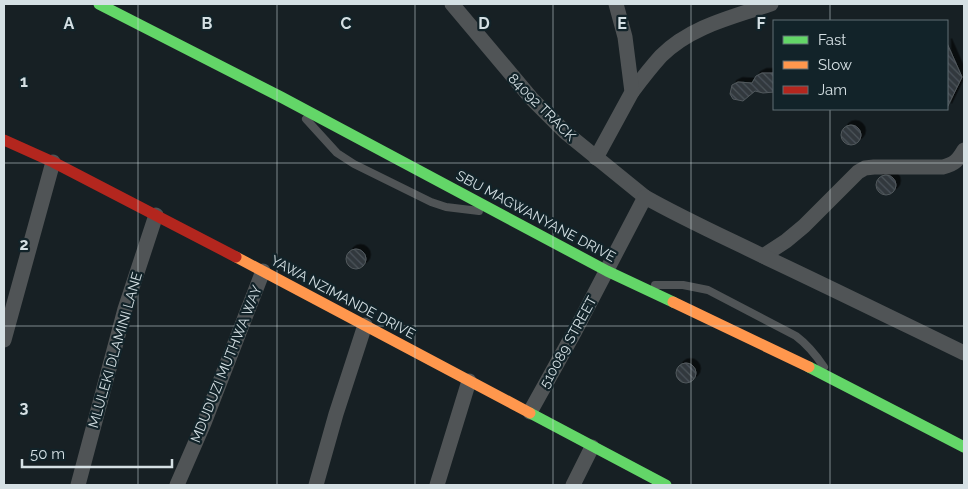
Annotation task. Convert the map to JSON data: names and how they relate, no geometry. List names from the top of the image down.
{
  "streets": {
    "main road": ["SBU MAGWANYANE DRIVE", "YAWA NZIMANDE DRIVE"],
    "street": [
      "84092 TRACK",
      "510089 STREET",
      "MLULEKI DLAMINI LANE",
      "MDUDUZI MUTHWA WAY"
    ]
  },
  "crossings": [
    ["84092 TRACK", "510089 STREET"],
    ["SBU MAGWANYANE DRIVE", "510089 STREET"],
    ["YAWA NZIMANDE DRIVE", "510089 STREET"],
    ["YAWA NZIMANDE DRIVE", "MLULEKI DLAMINI LANE"],
    ["YAWA NZIMANDE DRIVE", "MDUDUZI MUTHWA WAY"]
  ],
  "legend": ["Fast", "Slow", "Jam"],
  "scale_bar": "50 m",
  "grid": {
    "columns": [
      "A",
      "B",
      "C",
      "D",
      "E",
      "F"
    ],
    "rows": ["1", "2", "3"]
  }
}
